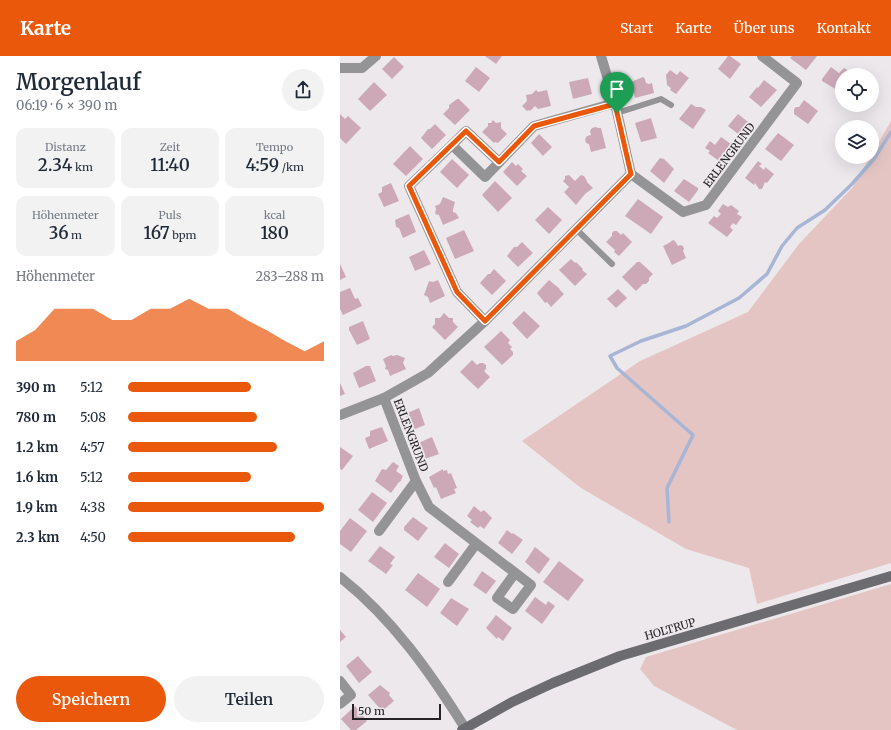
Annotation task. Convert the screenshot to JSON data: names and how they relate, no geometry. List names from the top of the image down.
{
  "streets": {
    "main road": ["HOLTRUP"],
    "street": ["ERLENGRUND"]
  },
  "scale_bar": "50 m",
  "page": {
    "header": "Karte",
    "nav": [
      "Start",
      "Karte",
      "Über uns",
      "Kontakt"
    ],
    "heading": ["Morgenlauf", "06:19 · 6 × 390 m"],
    "stats": [
      ["Distanz", "2.34 km"],
      ["Zeit", "11:40"],
      ["Tempo", "4:59 /km"],
      ["Höhenmeter", "36 m"],
      ["Puls", "167 bpm"],
      ["kcal", "180"]
    ],
    "chart": ["Höhenmeter", "283–288 m"],
    "list": [
      {
        "name": "390 m",
        "note": "5:12"
      },
      {
        "name": "780 m",
        "note": "5:08"
      },
      {
        "name": "1.2 km",
        "note": "4:57"
      },
      {
        "name": "1.6 km",
        "note": "5:12"
      },
      {
        "name": "1.9 km",
        "note": "4:38"
      },
      {
        "name": "2.3 km",
        "note": "4:50"
      }
    ],
    "buttons": ["Speichern", "Teilen"],
    "scale": "50 m"
  }
}
